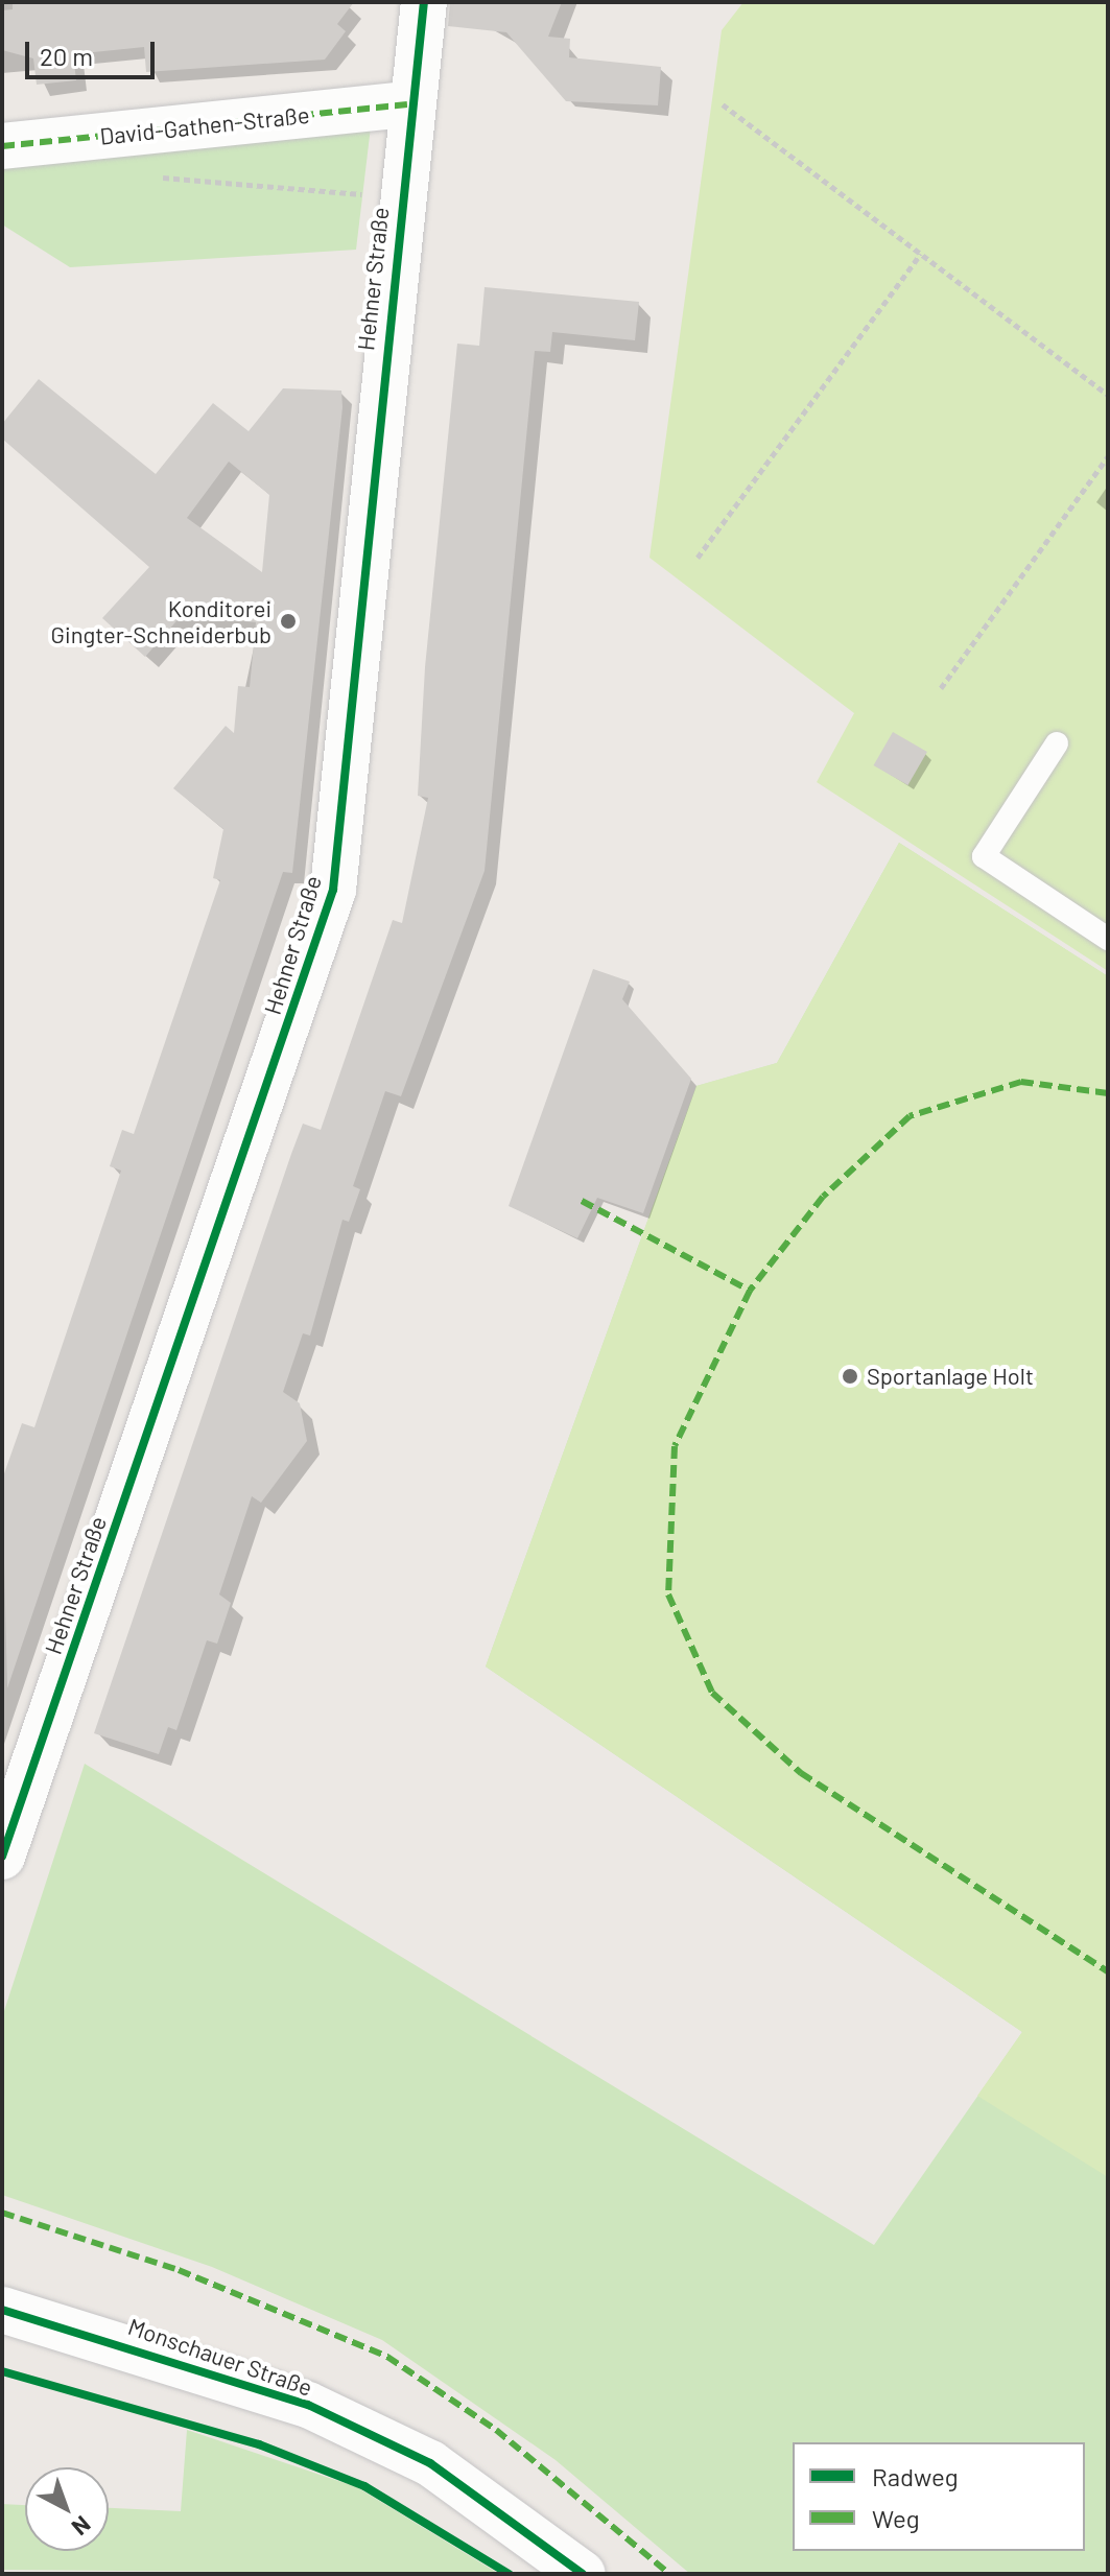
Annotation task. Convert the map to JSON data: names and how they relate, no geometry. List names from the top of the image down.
{
  "streets": {
    "street": ["David-Gathen-Straße", "Hehner Straße", "Monschauer Straße"]
  },
  "crossings": [
    ["David-Gathen-Straße", "Hehner Straße"]
  ],
  "places": ["Konditorei Gingter-Schneiderbub", "Sportanlage Holt"],
  "legend": ["Radweg", "Weg"],
  "scale_bar": "20 m",
  "north": "bottom right"
}
